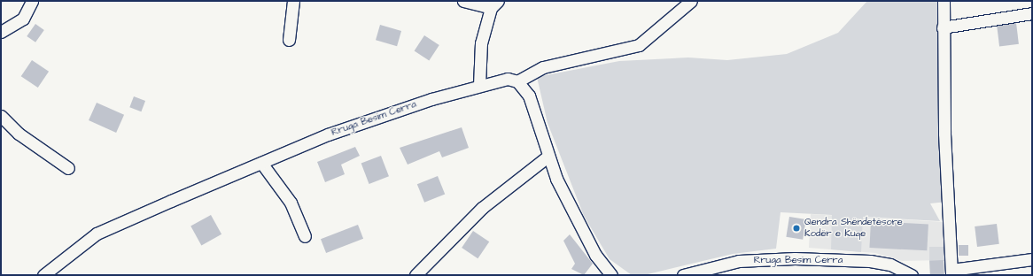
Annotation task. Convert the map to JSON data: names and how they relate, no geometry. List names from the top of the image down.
{
  "streets": {
    "street": ["Rruga Besim Cerra"]
  },
  "places": ["Qendra Shëndetësore Kodër e Kuqe"]
}
